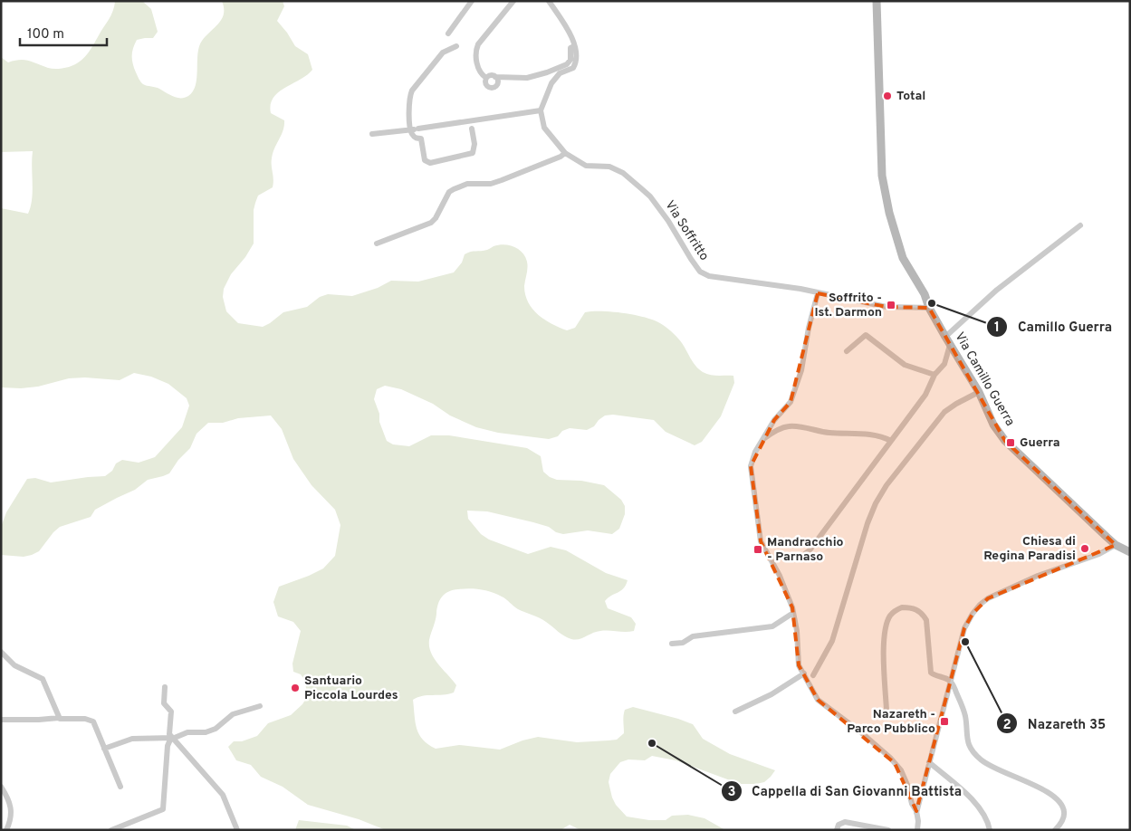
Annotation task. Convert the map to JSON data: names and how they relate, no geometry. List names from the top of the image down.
{
  "streets": {
    "street": ["Via Soffritto", "Via Camillo Guerra"]
  },
  "crossings": [
    ["Via Soffritto", "Via Camillo Guerra"]
  ],
  "places": {
    "other": [
      "Total",
      "Camillo Guerra",
      "Chiesa di Regina Paradisi",
      "Nazareth 35",
      "Santuario Piccola Lourdes",
      "Cappella di San Giovanni Battista"
    ],
    "transit": [
      "Soffrito - Ist. Darmon",
      "Guerra",
      "Mandracchio - Parnaso",
      "Nazareth - Parco Pubblico"
    ]
  },
  "scale_bar": "100 m"
}
